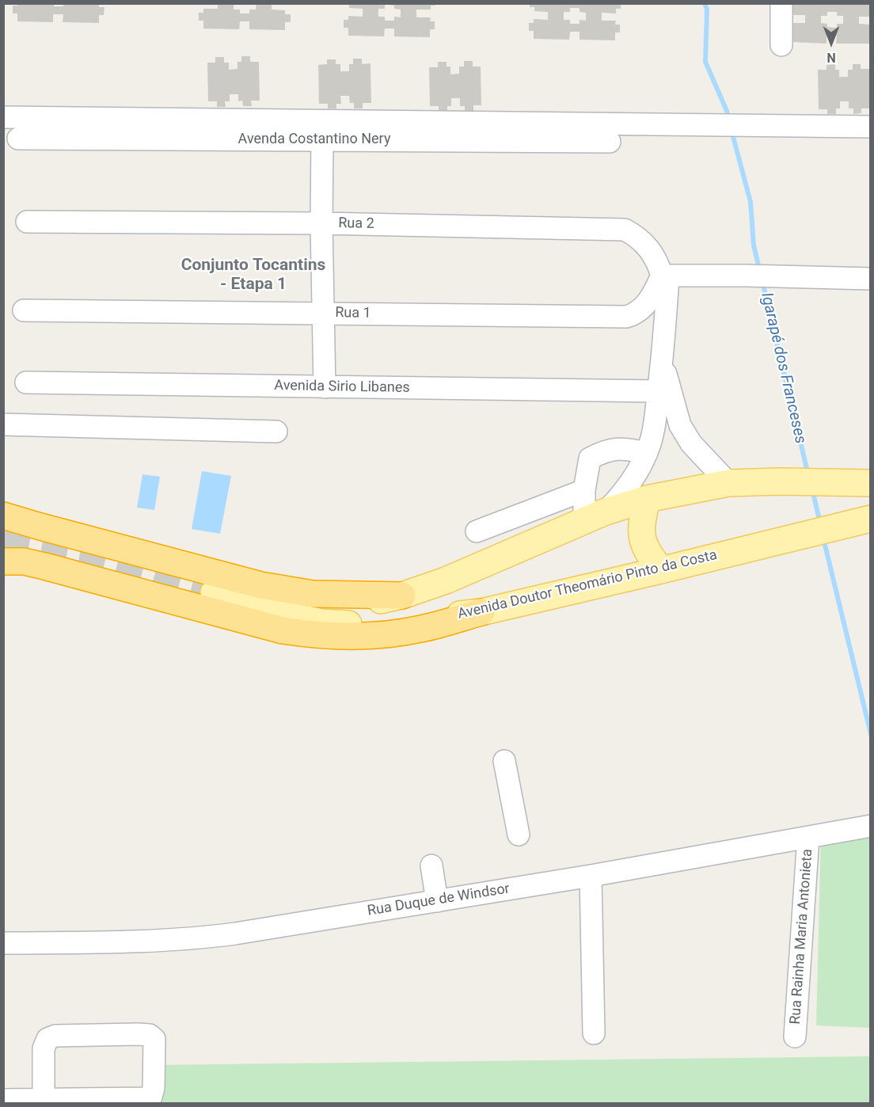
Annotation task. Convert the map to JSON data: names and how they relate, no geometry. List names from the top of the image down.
{
  "streets": {
    "main road": ["Avenida Doutor Theomário Pinto da Costa"],
    "street": [
      "Avenda Costantino Nery",
      "Rua 2",
      "Rua 1",
      "Avenida Sirio Libanes",
      "Rua Duque de Windsor",
      "Rua Rainha Maria Antonieta"
    ]
  },
  "crossings": [
    ["Rua 2", "Rua 1"],
    ["Rua Duque de Windsor", "Rua Rainha Maria Antonieta"]
  ],
  "districts": ["Conjunto Tocantins - Etapa 1"],
  "water": ["Igarapé dos Franceses"],
  "north": "bottom"
}
